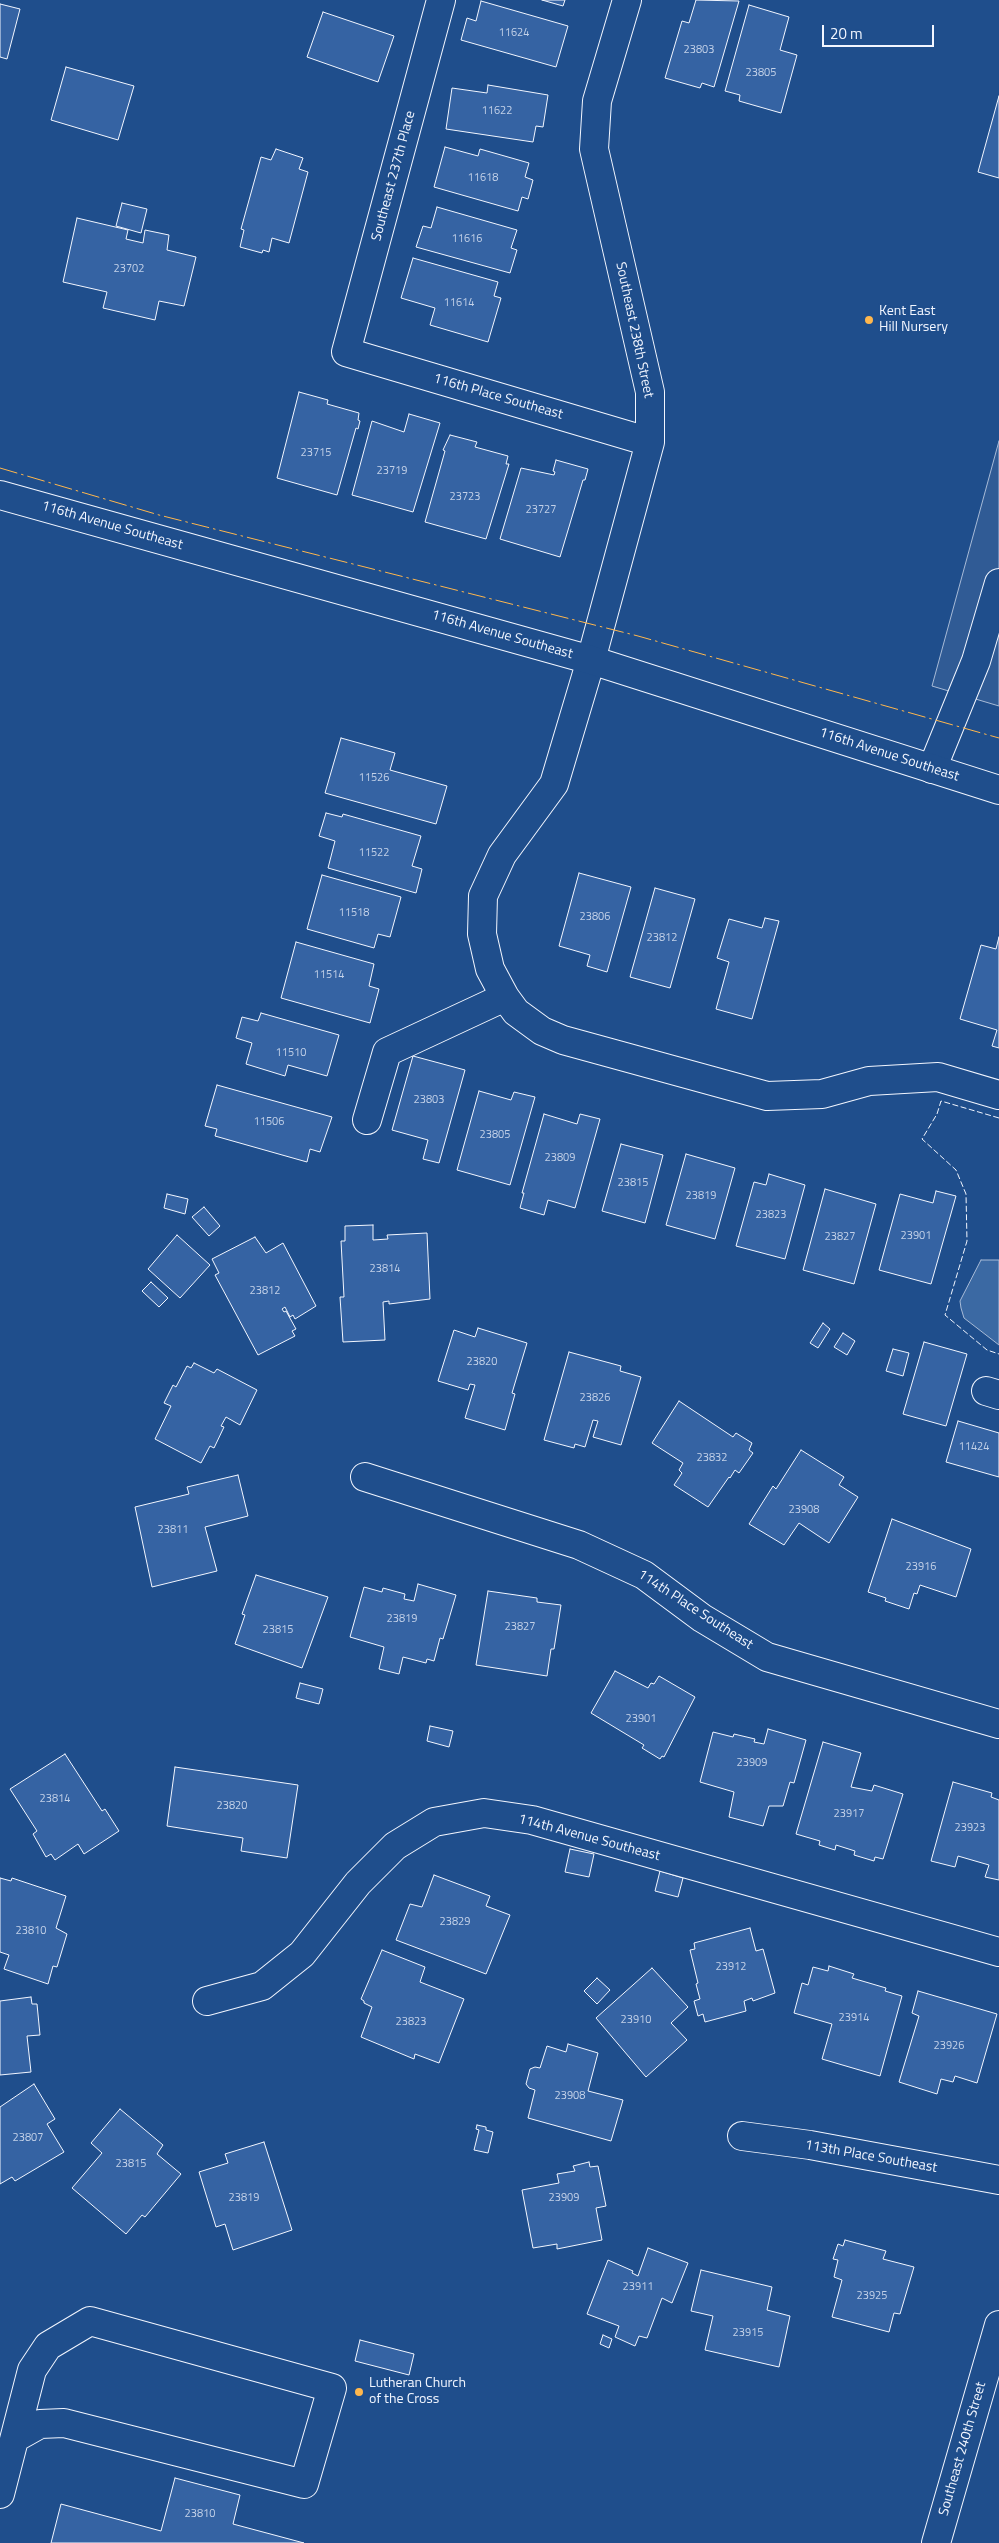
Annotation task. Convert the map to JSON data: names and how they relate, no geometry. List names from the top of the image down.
{
  "streets": {
    "street": [
      "Southeast 237th Place",
      "Southeast 238th Street",
      "116th Place Southeast",
      "116th Avenue Southeast",
      "114th Place Southeast",
      "114th Avenue Southeast",
      "113th Place Southeast",
      "Southeast 240th Street"
    ]
  },
  "crossings": [
    ["Southeast 237th Place", "116th Place Southeast"],
    ["Southeast 238th Street", "116th Place Southeast"],
    ["Southeast 238th Street", "116th Avenue Southeast"]
  ],
  "places": ["Kent East Hill Nursery", "Lutheran Church of the Cross"],
  "house_numbers": [
    "11624",
    "23803",
    "23805",
    "11622",
    "11618",
    "11616",
    "23702",
    "11614",
    "23715",
    "23719",
    "23723",
    "23727",
    "11526",
    "11522",
    "11518",
    "23806",
    "23812",
    "11514",
    "11510",
    "23803",
    "11506",
    "23805",
    "23809",
    "23815",
    "23819",
    "23823",
    "23901",
    "23827",
    "23814",
    "23812",
    "23820",
    "23826",
    "11424",
    "23832",
    "23908",
    "23811",
    "23916",
    "23819",
    "23827",
    "23815",
    "23901",
    "23909",
    "23814",
    "23820",
    "23917",
    "23923",
    "23829",
    "23810",
    "23912",
    "23914",
    "23910",
    "23823",
    "23926",
    "23908",
    "23807",
    "23815",
    "23819",
    "23909",
    "23911",
    "23925",
    "23915",
    "23810"
  ],
  "scale_bar": "20 m"
}
